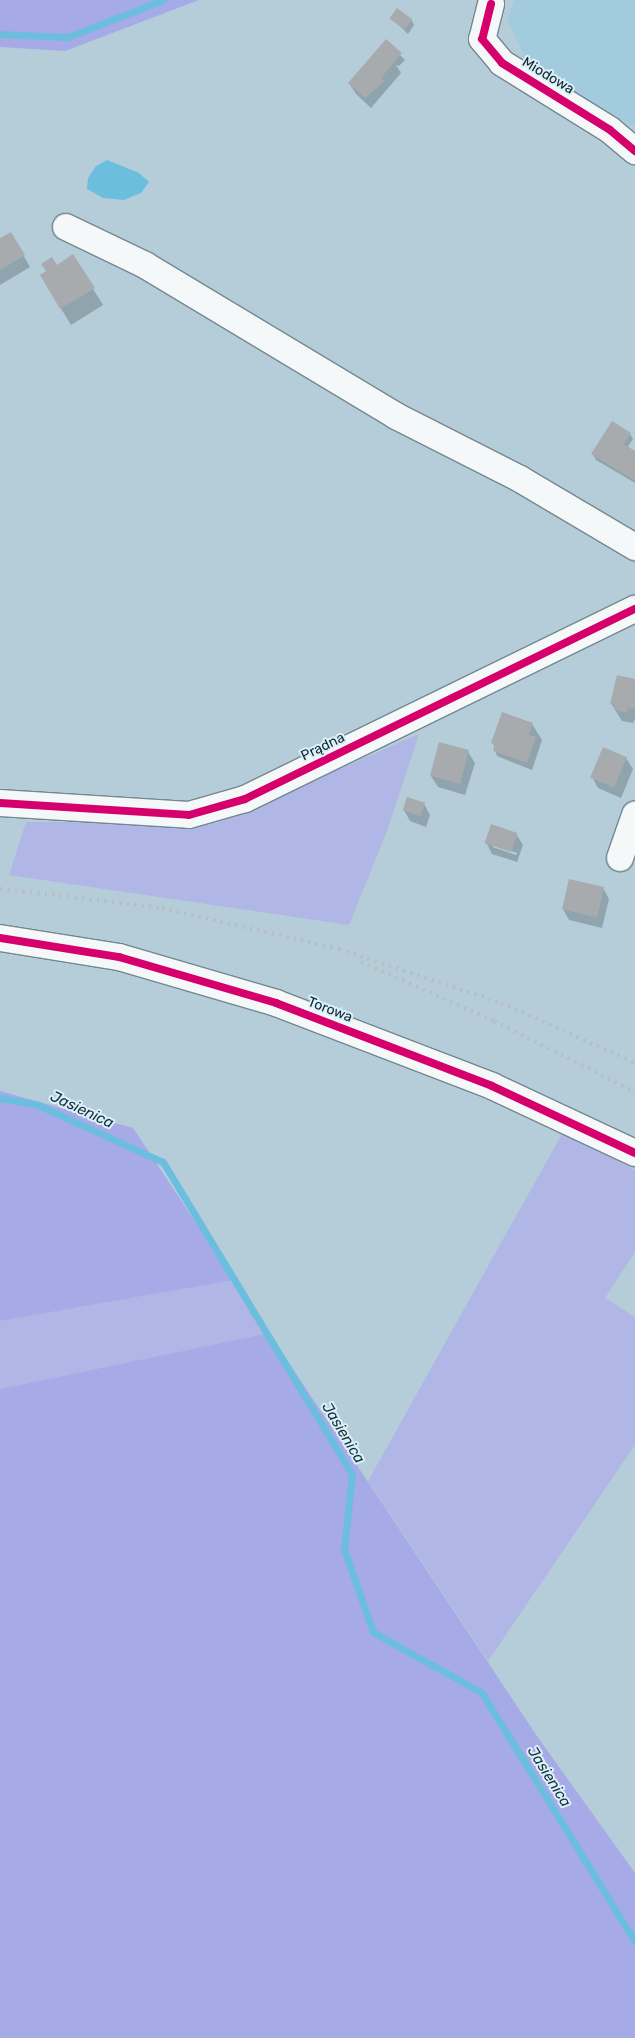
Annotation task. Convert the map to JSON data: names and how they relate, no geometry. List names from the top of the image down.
{
  "streets": {
    "street": ["Miodowa", "Prądna", "Torowa"]
  },
  "water": ["Jasienica"]
}
